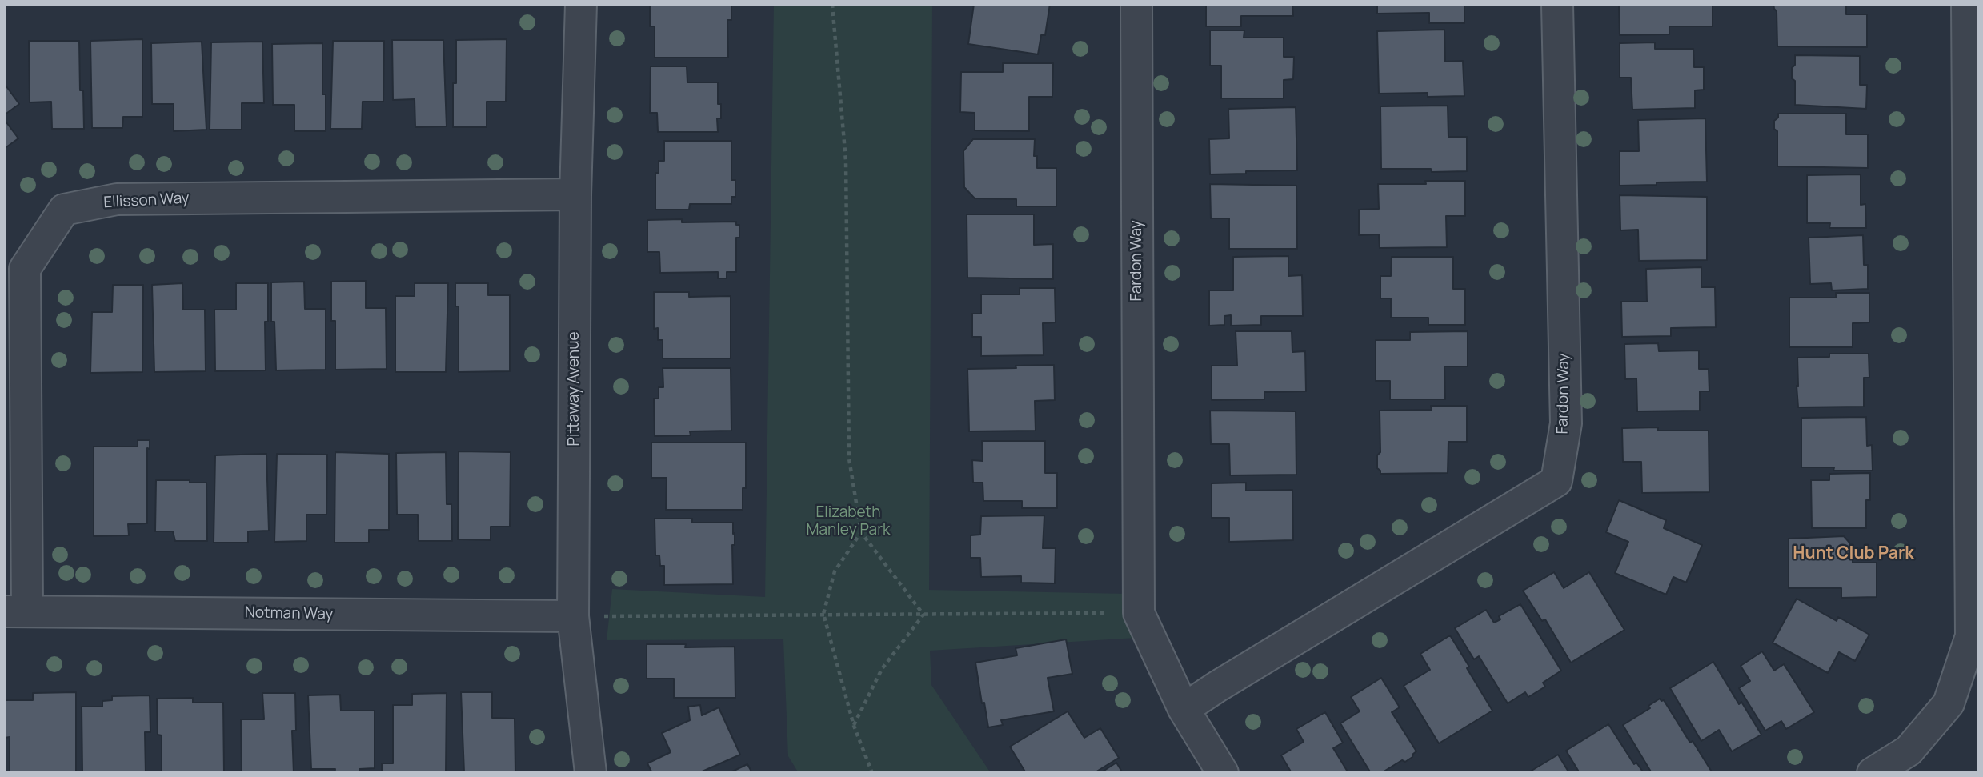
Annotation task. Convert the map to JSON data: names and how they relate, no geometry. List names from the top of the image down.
{
  "streets": {
    "street": [
      "Ellisson Way",
      "Fardon Way",
      "Pittaway Avenue",
      "Notman Way"
    ]
  },
  "crossings": [
    ["Ellisson Way", "Pittaway Avenue"],
    ["Ellisson Way", "Notman Way"],
    ["Pittaway Avenue", "Notman Way"]
  ],
  "districts": ["Hunt Club Park"],
  "parks": ["Elizabeth Manley Park"]
}
